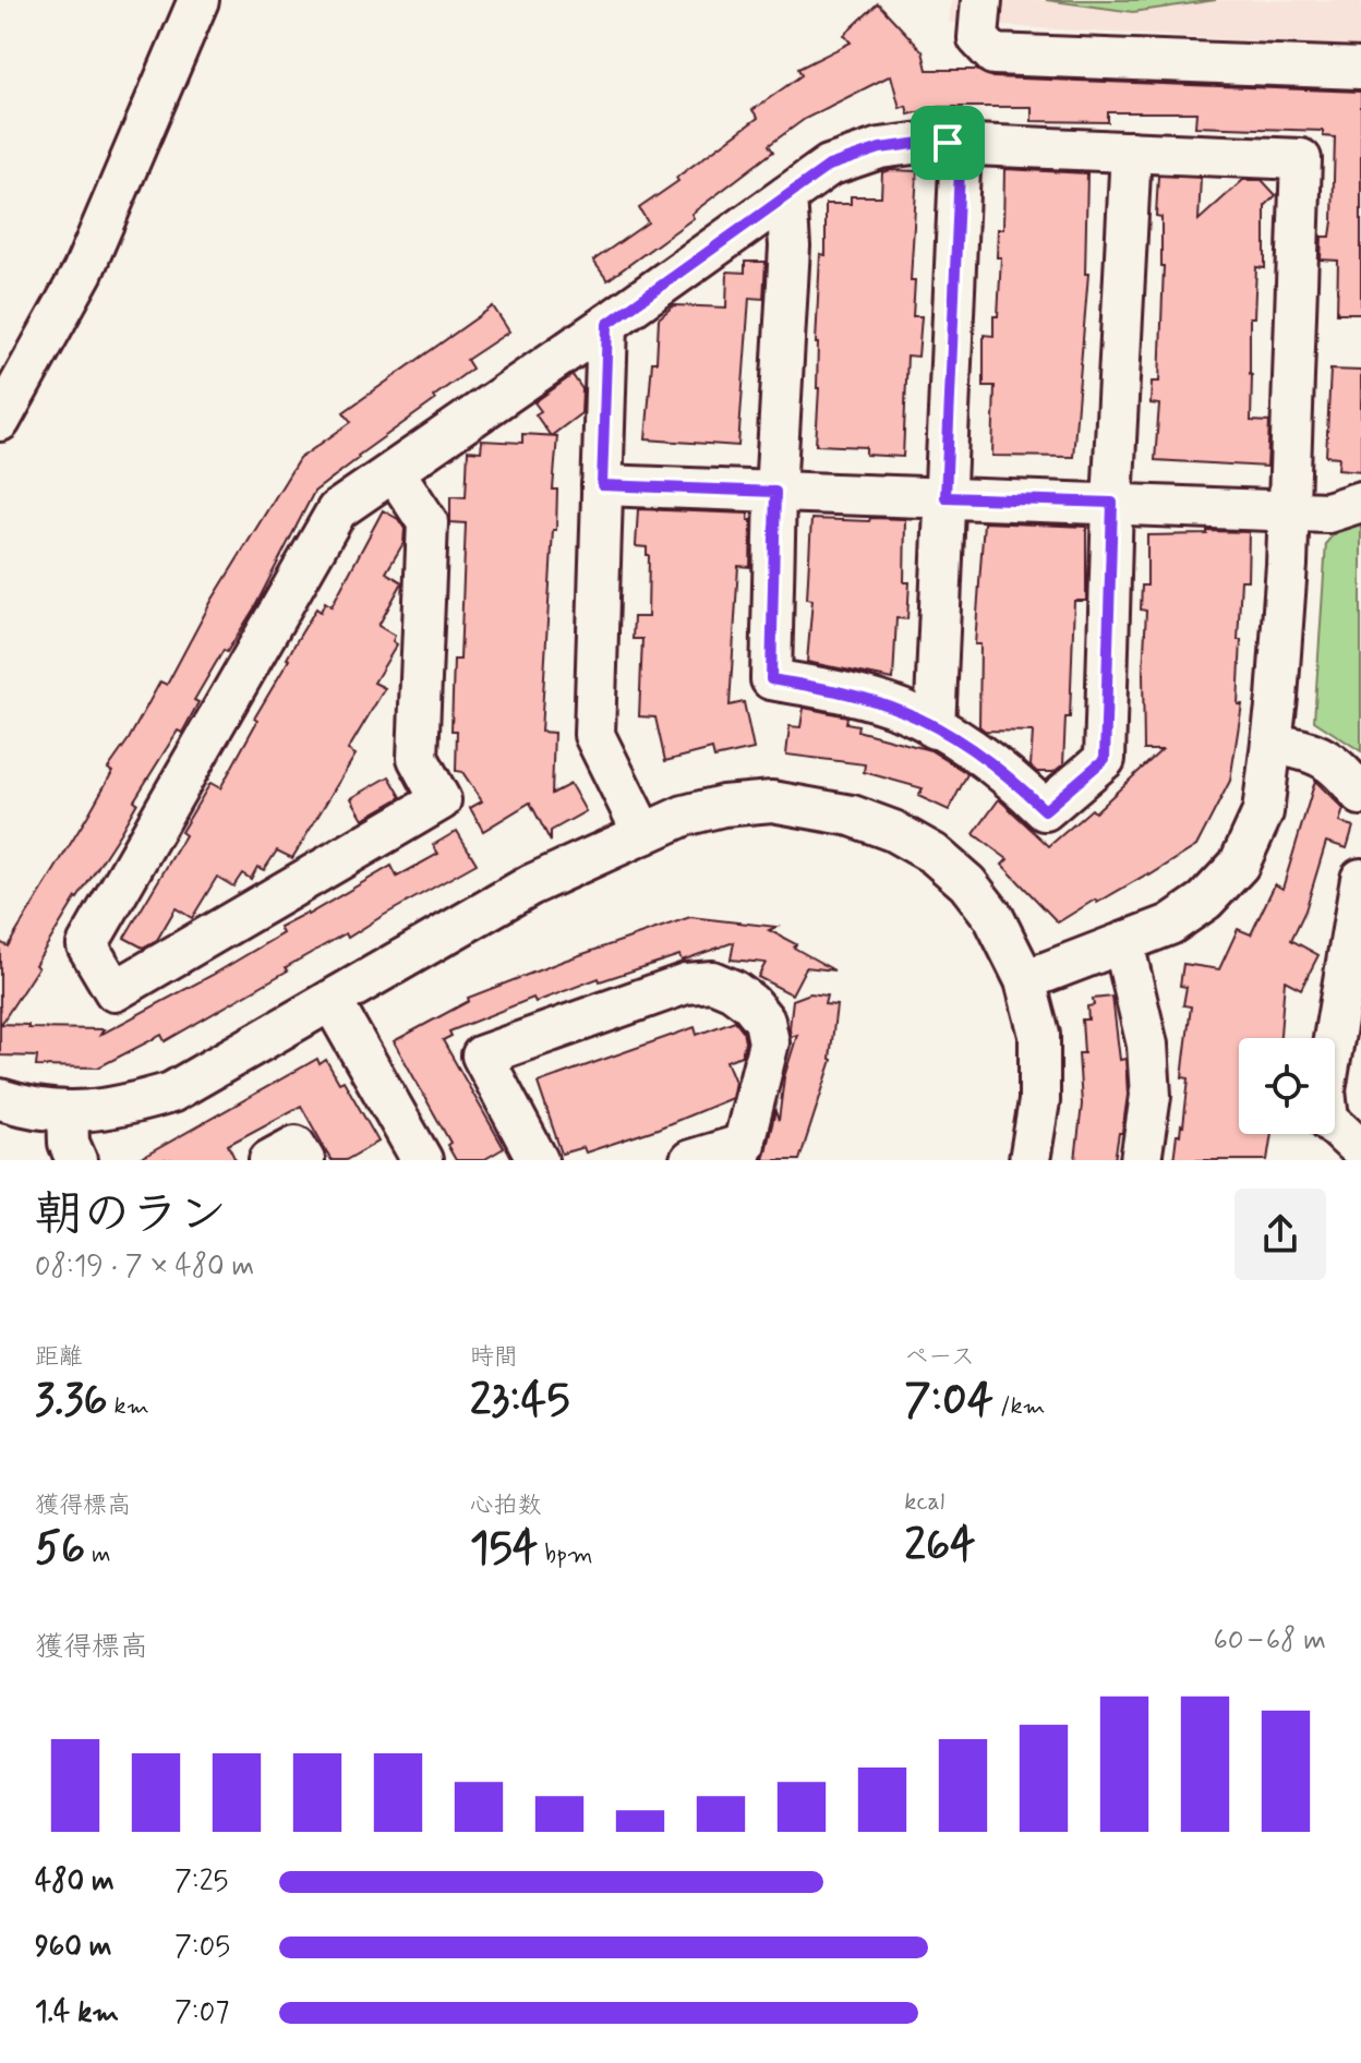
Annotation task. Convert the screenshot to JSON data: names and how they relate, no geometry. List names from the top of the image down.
{
  "page": {
    "heading": ["朝のラン", "08:19 · 7 × 480 m"],
    "stats": [
      ["距離", "3.36 km"],
      ["時間", "23:45"],
      ["ペース", "7:04 /km"],
      ["獲得標高", "56 m"],
      ["心拍数", "154 bpm"],
      ["kcal", "264"]
    ],
    "chart": ["獲得標高", "60–68 m"],
    "list": [
      {
        "name": "480 m",
        "note": "7:25"
      },
      {
        "name": "960 m",
        "note": "7:05"
      },
      {
        "name": "1.4 km",
        "note": "7:07"
      }
    ]
  }
}
